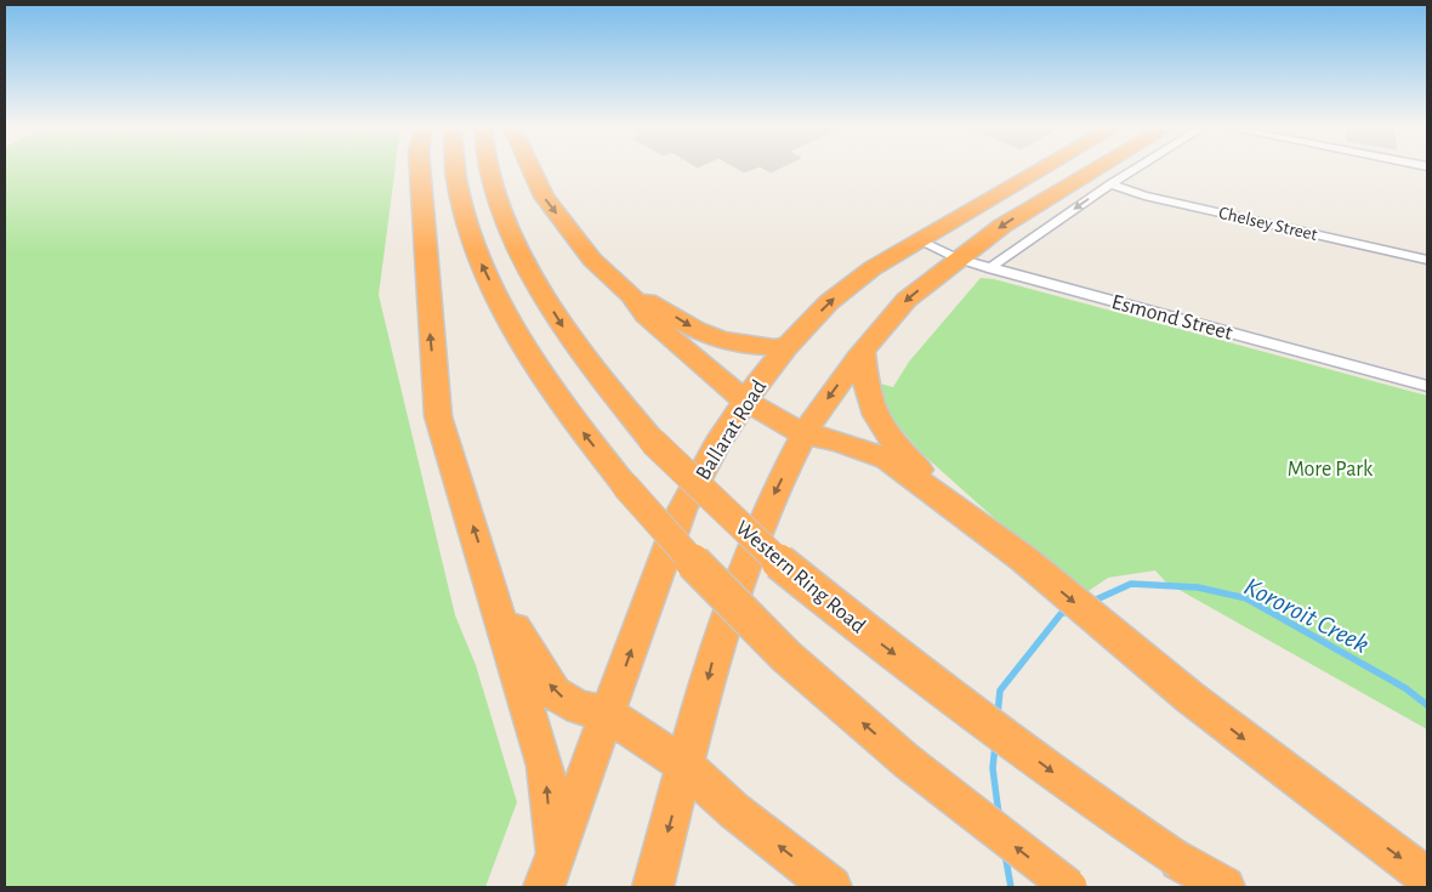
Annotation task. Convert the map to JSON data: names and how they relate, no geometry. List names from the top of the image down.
{
  "streets": {
    "highway": ["Ballarat Road", "Western Ring Road"],
    "street": ["Chelsey Street", "Esmond Street"]
  },
  "crossings": [
    ["Esmond Street", "Ballarat Road"]
  ],
  "water": ["Kororoit Creek"],
  "parks": ["More Park"]
}
